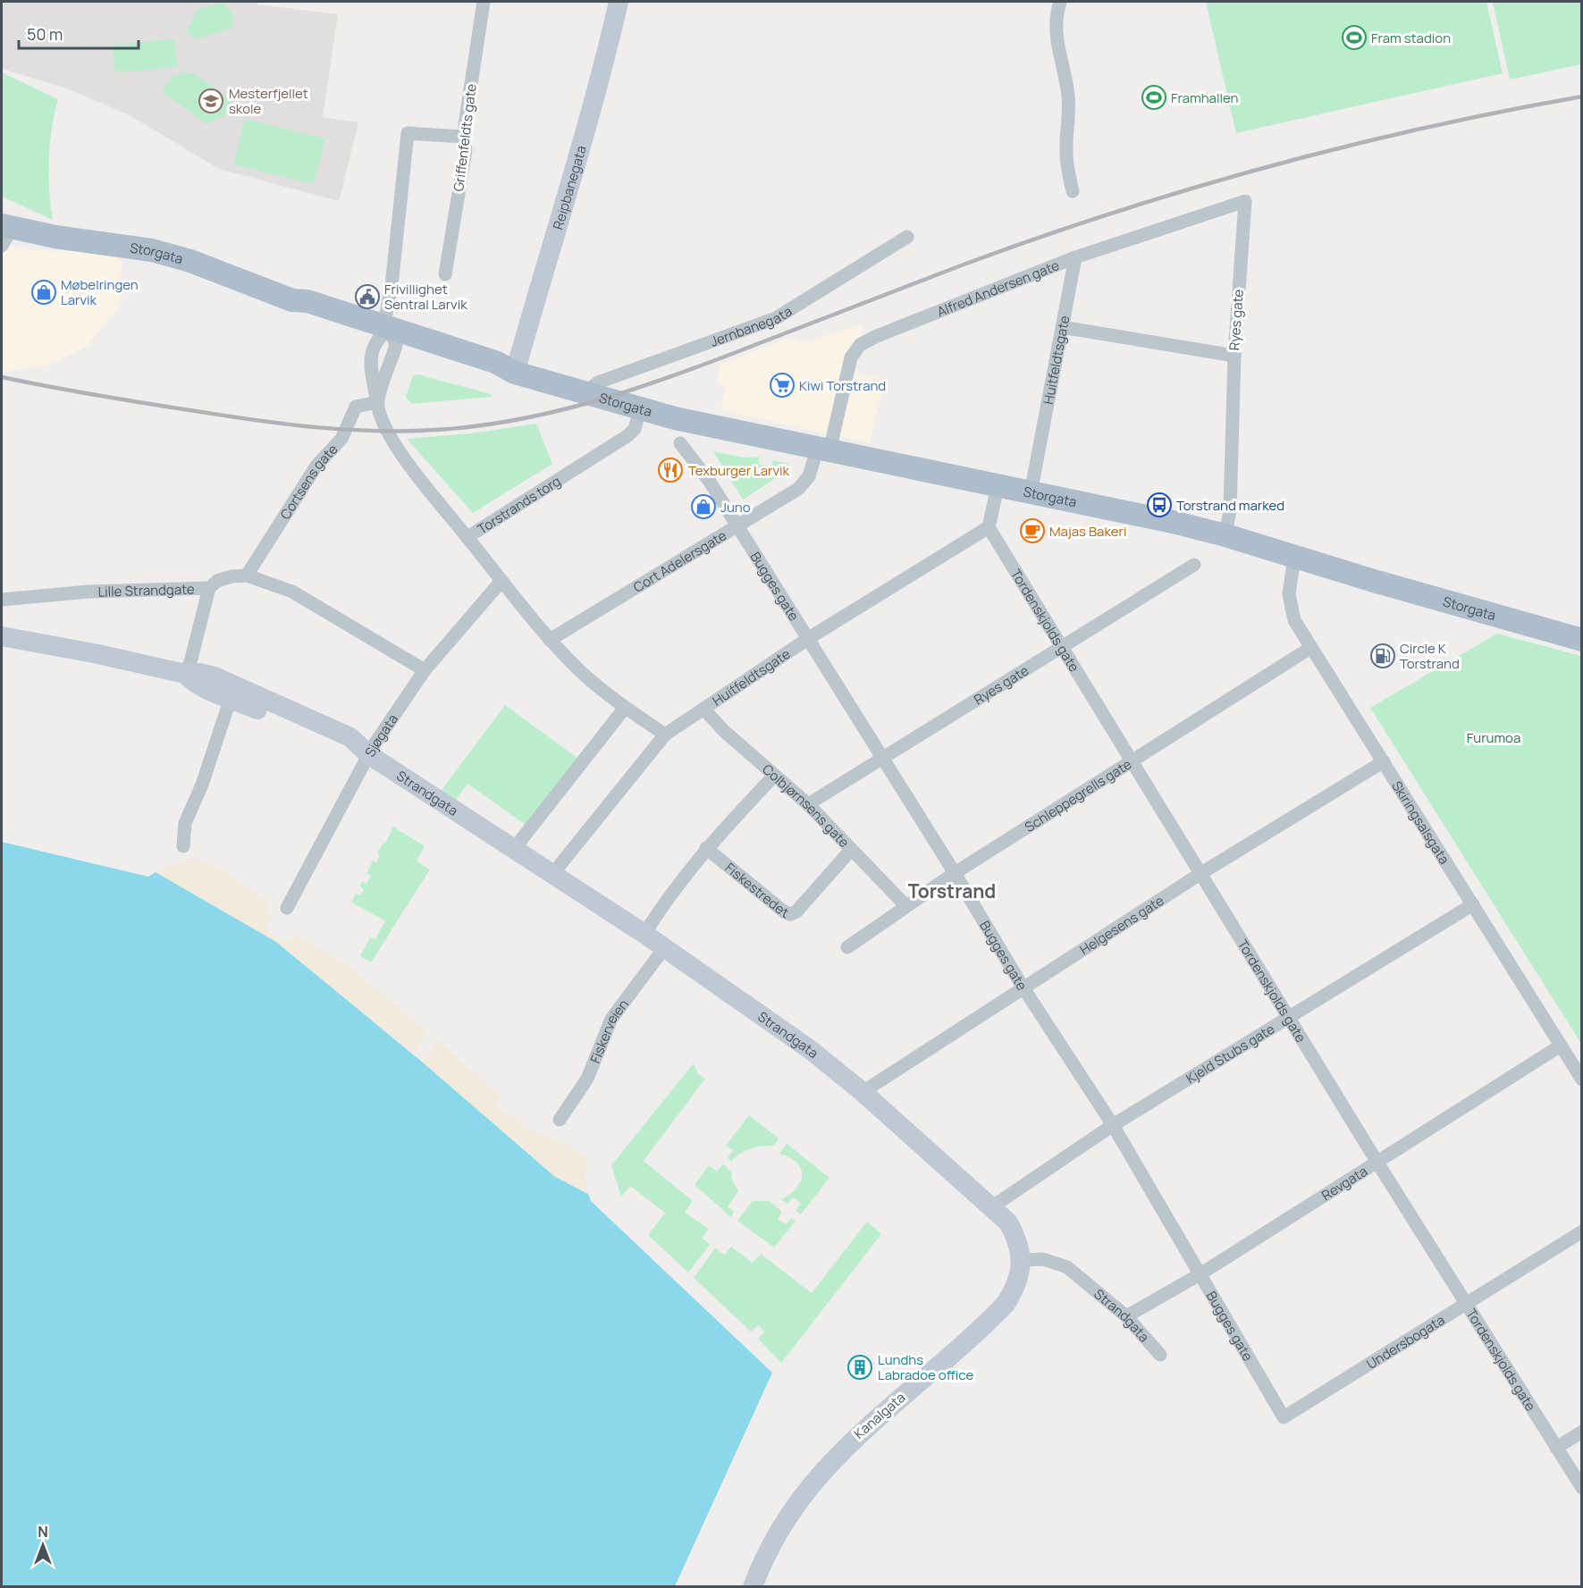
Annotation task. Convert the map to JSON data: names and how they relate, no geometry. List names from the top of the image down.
{
  "streets": {
    "main road": [
      "Reipbanegata",
      "Storgata",
      "Strandgata",
      "Kanalgata"
    ],
    "street": [
      "Griffenfeldts gate",
      "Alfred Andersen gate",
      "Ryes gate",
      "Jernbanegata",
      "Huitfeldtsgate",
      "Cortsens gate",
      "Torstrands torg",
      "Cort Adelersgate",
      "Bugges gate",
      "Lille Strandgate",
      "Tordenskjolds gate",
      "Sjøgata",
      "Schleppegrells gate",
      "Colbjørnsens gate",
      "Skiringsalsgata",
      "Fiskestredet",
      "Helgesens gate",
      "Fiskerveien",
      "Kjeld Stubs gate",
      "Revgata",
      "Undersbogata"
    ]
  },
  "crossings": [
    ["Reipbanegata", "Storgata"],
    ["Storgata", "Alfred Andersen gate"],
    ["Storgata", "Ryes gate"],
    ["Storgata", "Jernbanegata"],
    ["Storgata", "Huitfeldtsgate"],
    ["Storgata", "Torstrands torg"],
    ["Storgata", "Cort Adelersgate"],
    ["Storgata", "Skiringsalsgata"],
    ["Alfred Andersen gate", "Ryes gate"],
    ["Alfred Andersen gate", "Huitfeldtsgate"],
    ["Alfred Andersen gate", "Cort Adelersgate"],
    ["Ryes gate", "Bugges gate"],
    ["Ryes gate", "Tordenskjolds gate"],
    ["Ryes gate", "Colbjørnsens gate"],
    ["Huitfeldtsgate", "Bugges gate"],
    ["Huitfeldtsgate", "Tordenskjolds gate"],
    ["Huitfeldtsgate", "Strandgata"],
    ["Huitfeldtsgate", "Colbjørnsens gate"],
    ["Cortsens gate", "Torstrands torg"],
    ["Cortsens gate", "Lille Strandgate"],
    ["Cort Adelersgate", "Bugges gate"],
    ["Bugges gate", "Schleppegrells gate"],
    ["Bugges gate", "Helgesens gate"],
    ["Bugges gate", "Kjeld Stubs gate"],
    ["Bugges gate", "Revgata"],
    ["Bugges gate", "Undersbogata"],
    ["Lille Strandgate", "Sjøgata"],
    ["Tordenskjolds gate", "Schleppegrells gate"],
    ["Tordenskjolds gate", "Helgesens gate"],
    ["Tordenskjolds gate", "Kjeld Stubs gate"],
    ["Tordenskjolds gate", "Revgata"],
    ["Tordenskjolds gate", "Undersbogata"],
    ["Sjøgata", "Strandgata"],
    ["Strandgata", "Helgesens gate"],
    ["Strandgata", "Fiskerveien"],
    ["Strandgata", "Kjeld Stubs gate"],
    ["Strandgata", "Revgata"],
    ["Strandgata", "Kanalgata"],
    ["Schleppegrells gate", "Colbjørnsens gate"],
    ["Schleppegrells gate", "Skiringsalsgata"],
    ["Colbjørnsens gate", "Fiskestredet"],
    ["Skiringsalsgata", "Helgesens gate"],
    ["Skiringsalsgata", "Kjeld Stubs gate"],
    ["Skiringsalsgata", "Revgata"]
  ],
  "districts": ["Torstrand"],
  "parks": ["Furumoa"],
  "places": {
    "sports": ["Fram stadion", "Framhallen"],
    "school or university": ["Mesterfjellet skole"],
    "shop": ["Møbelringen Larvik", "Juno"],
    "public building": ["Frivillighet Sentral Larvik"],
    "supermarket": ["Kiwi Torstrand"],
    "restaurant": ["Texburger Larvik"],
    "bus stop": ["Torstrand marked"],
    "cafe": ["Majas Bakeri"],
    "fuel station": ["Circle K Torstrand"],
    "building": ["Lundhs Labradoe office"]
  },
  "scale_bar": "50 m",
  "north": "top"
}
